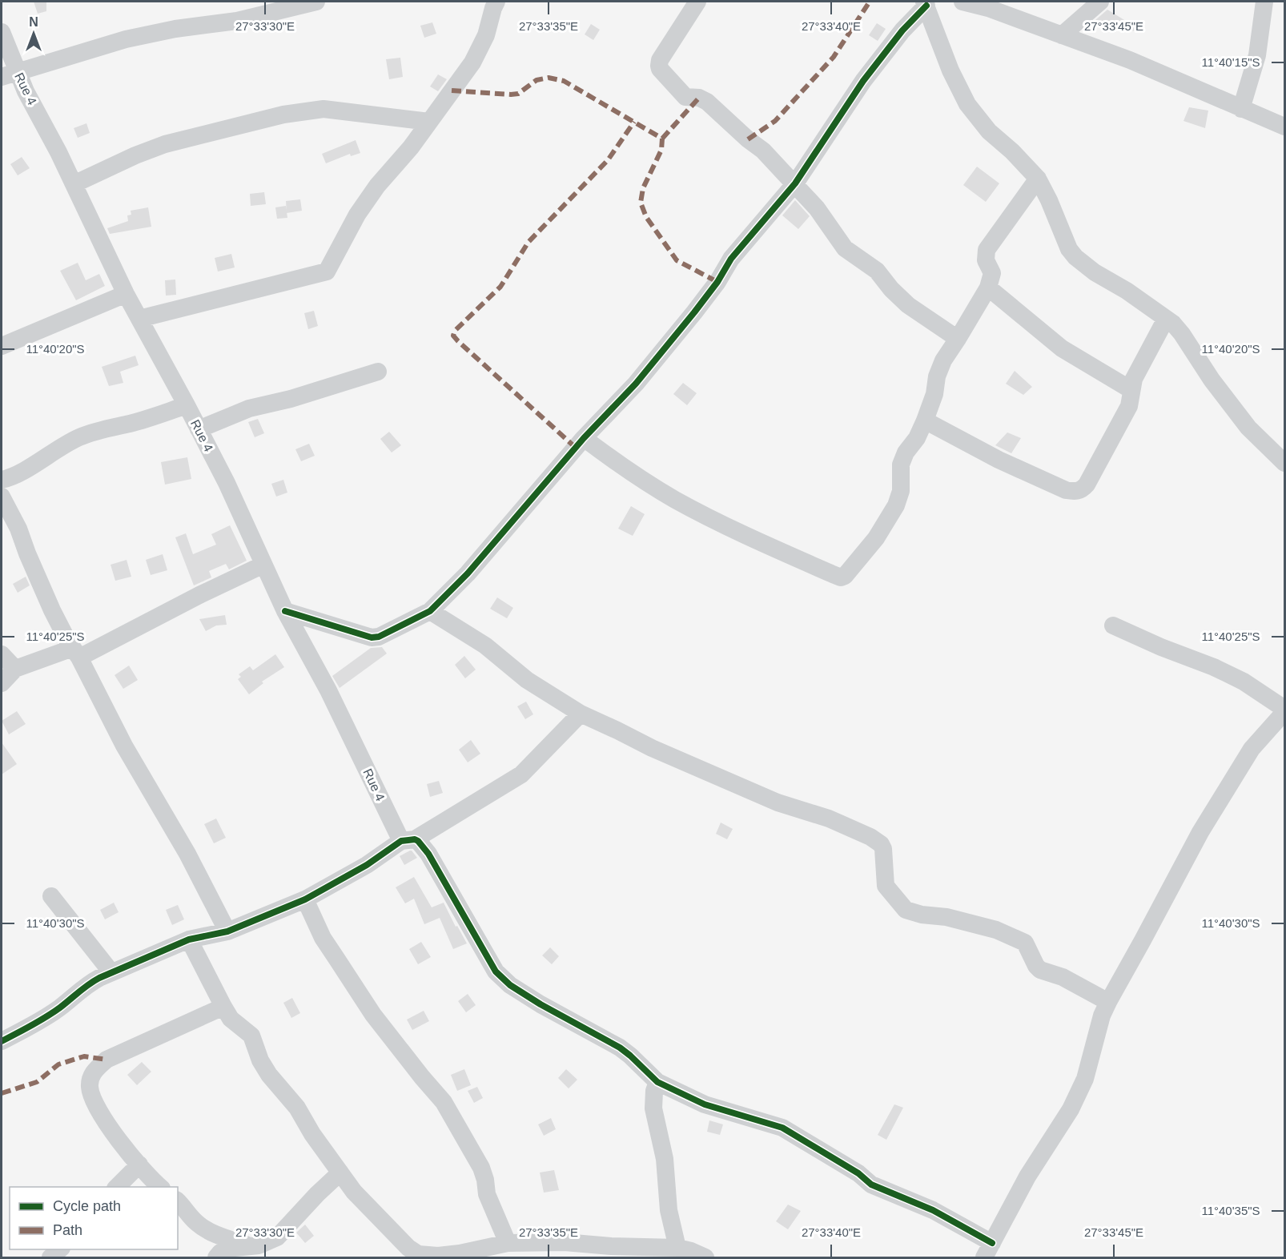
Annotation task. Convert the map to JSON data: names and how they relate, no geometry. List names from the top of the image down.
{
  "streets": {
    "street": ["Rue 4"]
  },
  "legend": ["Cycle path", "Path"],
  "north": "top",
  "coordinates": [
    "27°33'30\"E",
    "27°33'35\"E",
    "27°33'40\"E",
    "27°33'45\"E",
    "11°40'15\"S",
    "11°40'20\"S",
    "11°40'25\"S",
    "11°40'30\"S",
    "11°40'35\"S"
  ]
}
